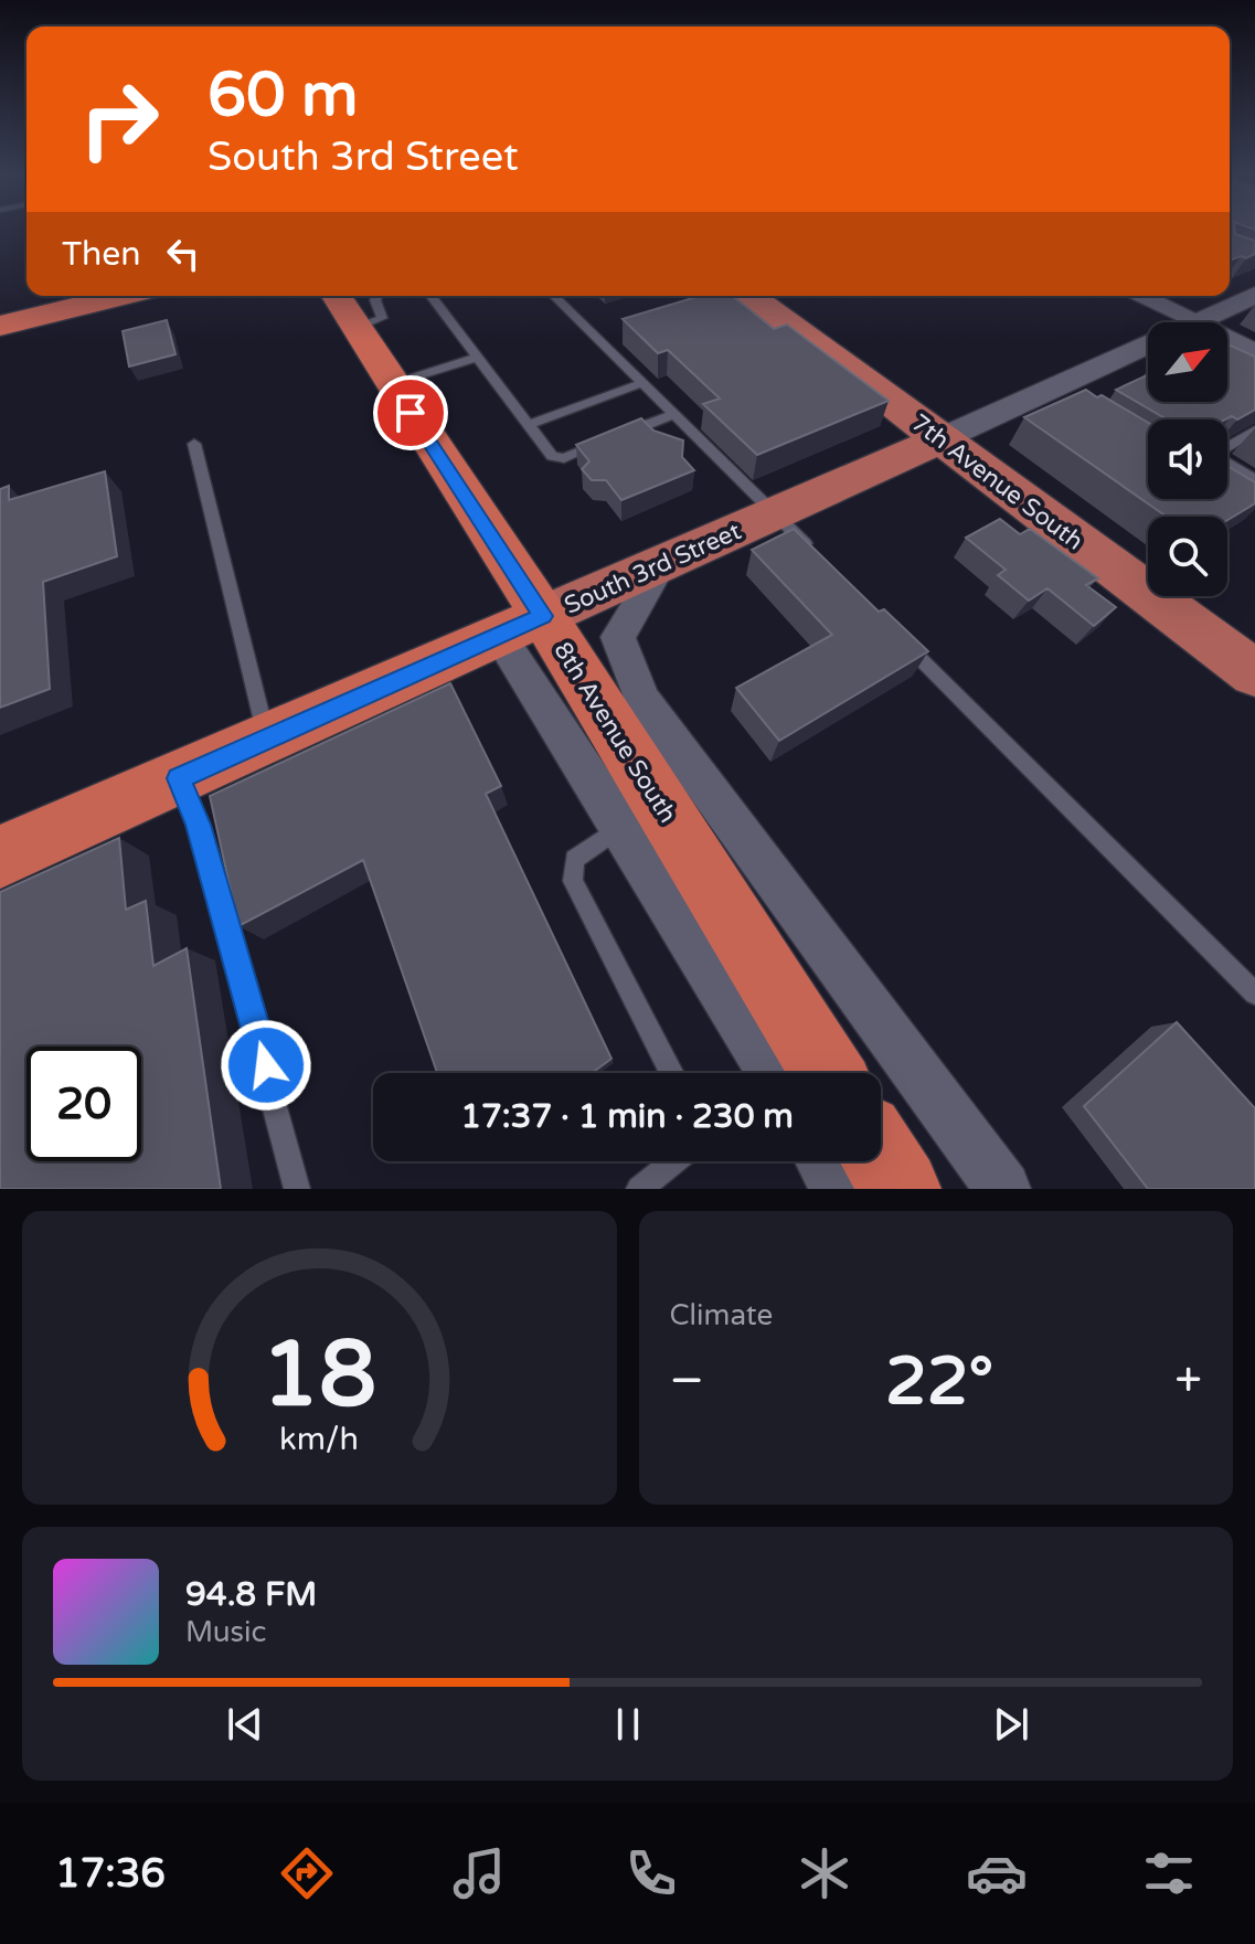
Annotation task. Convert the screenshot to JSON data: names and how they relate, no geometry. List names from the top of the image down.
{
  "streets": {
    "highway": ["South 3rd Street", "8th Avenue South"],
    "main road": ["7th Avenue South"]
  },
  "crossings": [
    ["7th Avenue South", "South 3rd Street"],
    ["South 3rd Street", "8th Avenue South"]
  ],
  "north": "top right",
  "page": {
    "turn": ["60 m", "South 3rd Street"],
    "then": "Then",
    "limit": "20",
    "trip": "17:37 · 1 min · 230 m",
    "tile": "Climate",
    "heat": ["−", "22°", "+"],
    "song": ["94.8 FM", "Music"],
    "tabs": "17:36",
    "gauge": ["18", "km/h"]
  }
}
